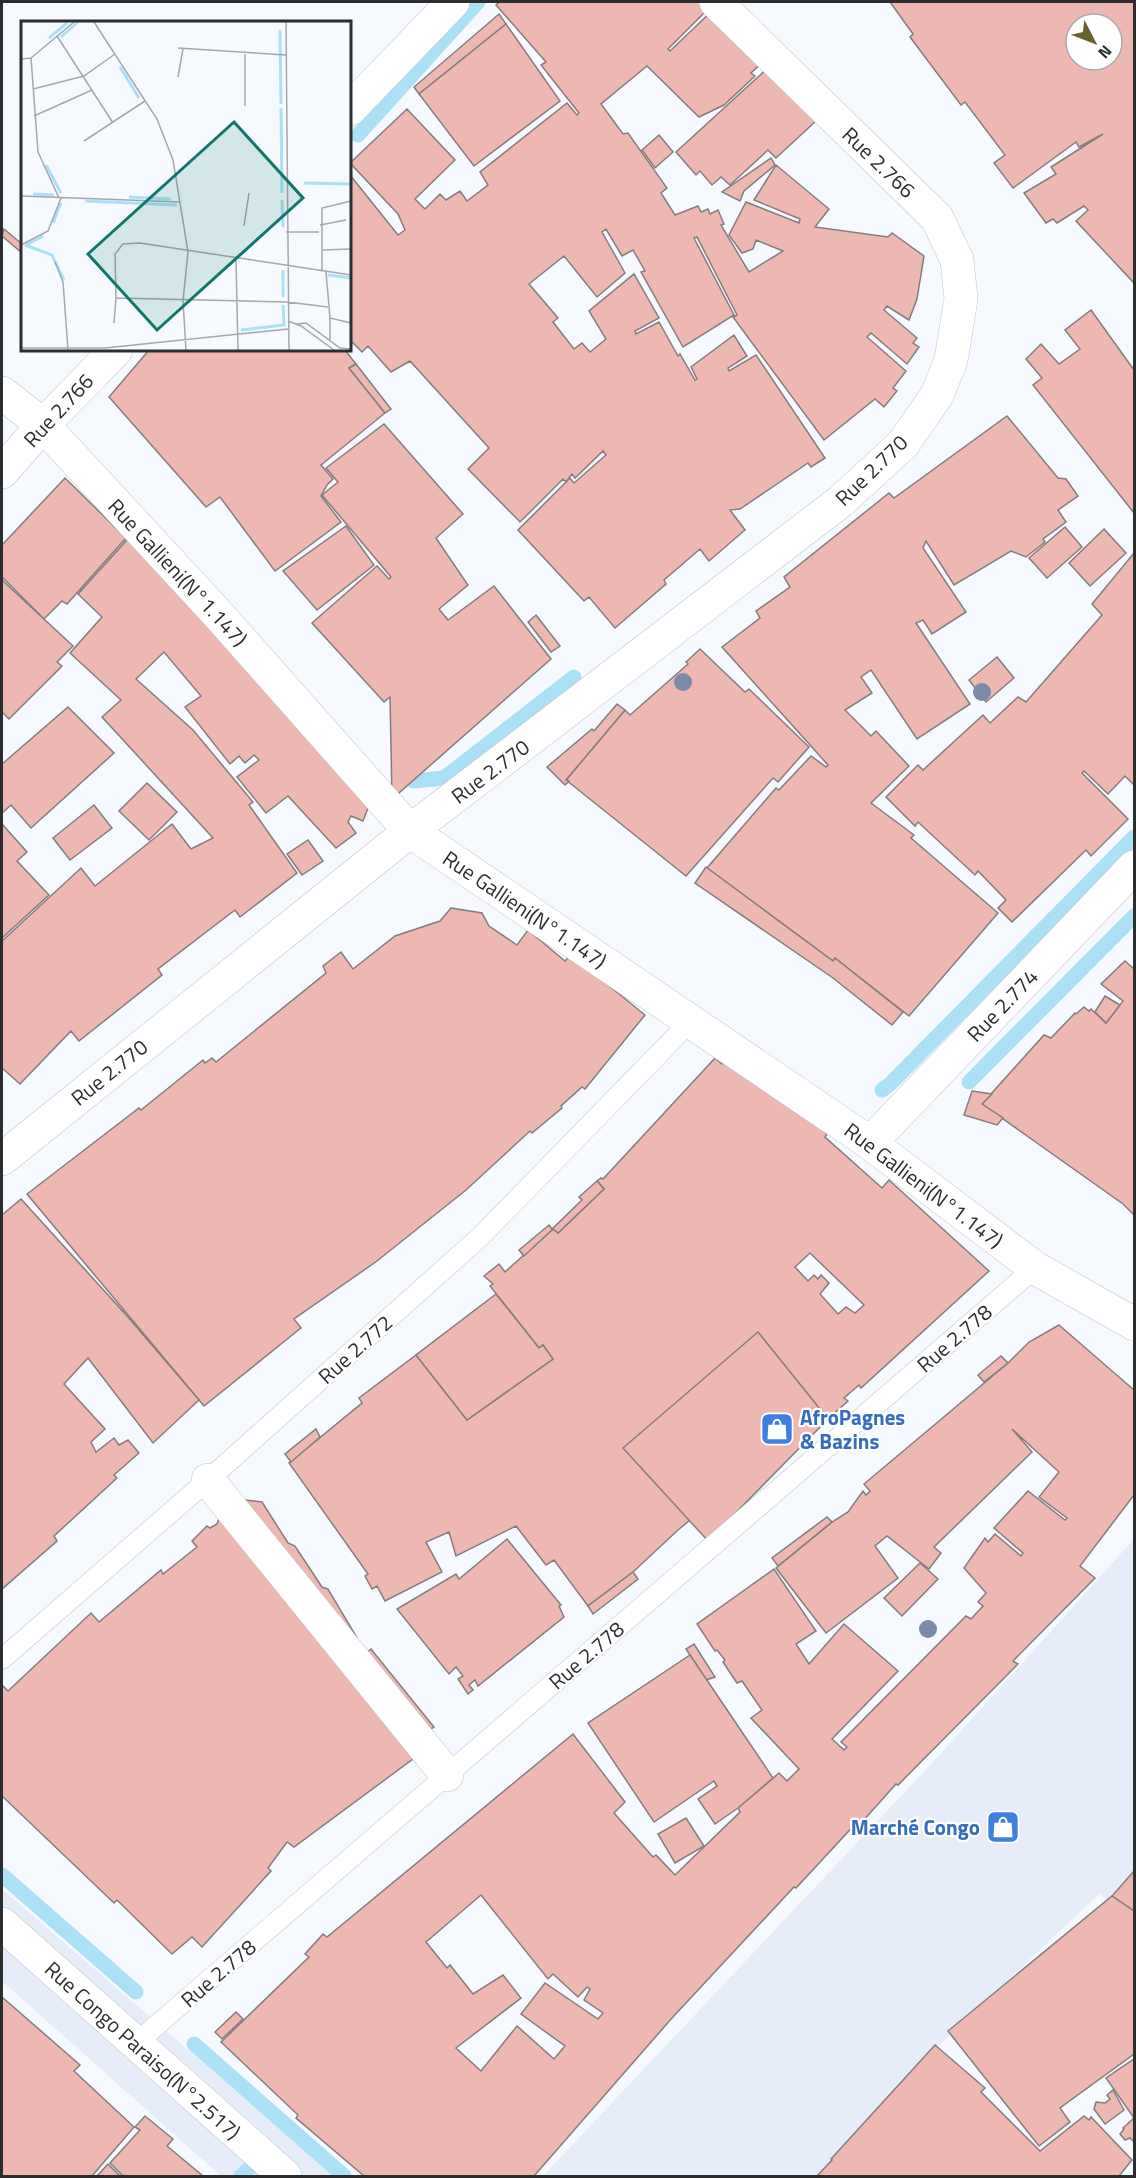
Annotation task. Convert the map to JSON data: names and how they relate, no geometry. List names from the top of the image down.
{
  "streets": {
    "street": [
      "Rue 2.766",
      "Rue 2.770",
      "Rue Gallieni(N°1.147)",
      "Rue 2.774",
      "Rue Congo Paraiso(N°2.517)"
    ],
    "lane": ["Rue 2.778", "Rue 2.772"]
  },
  "crossings": [
    ["Rue 2.766", "Rue 2.770"],
    ["Rue 2.766", "Rue Gallieni(N°1.147)"],
    ["Rue 2.770", "Rue Gallieni(N°1.147)"],
    ["Rue Gallieni(N°1.147)", "Rue 2.774"],
    ["Rue Gallieni(N°1.147)", "Rue 2.778"],
    ["Rue Gallieni(N°1.147)", "Rue 2.772"],
    ["Rue 2.778", "Rue Congo Paraiso(N°2.517)"]
  ],
  "places": {
    "shop": ["AfroPagnes & Bazins", "Marché Congo"]
  },
  "north": "bottom right"
}
